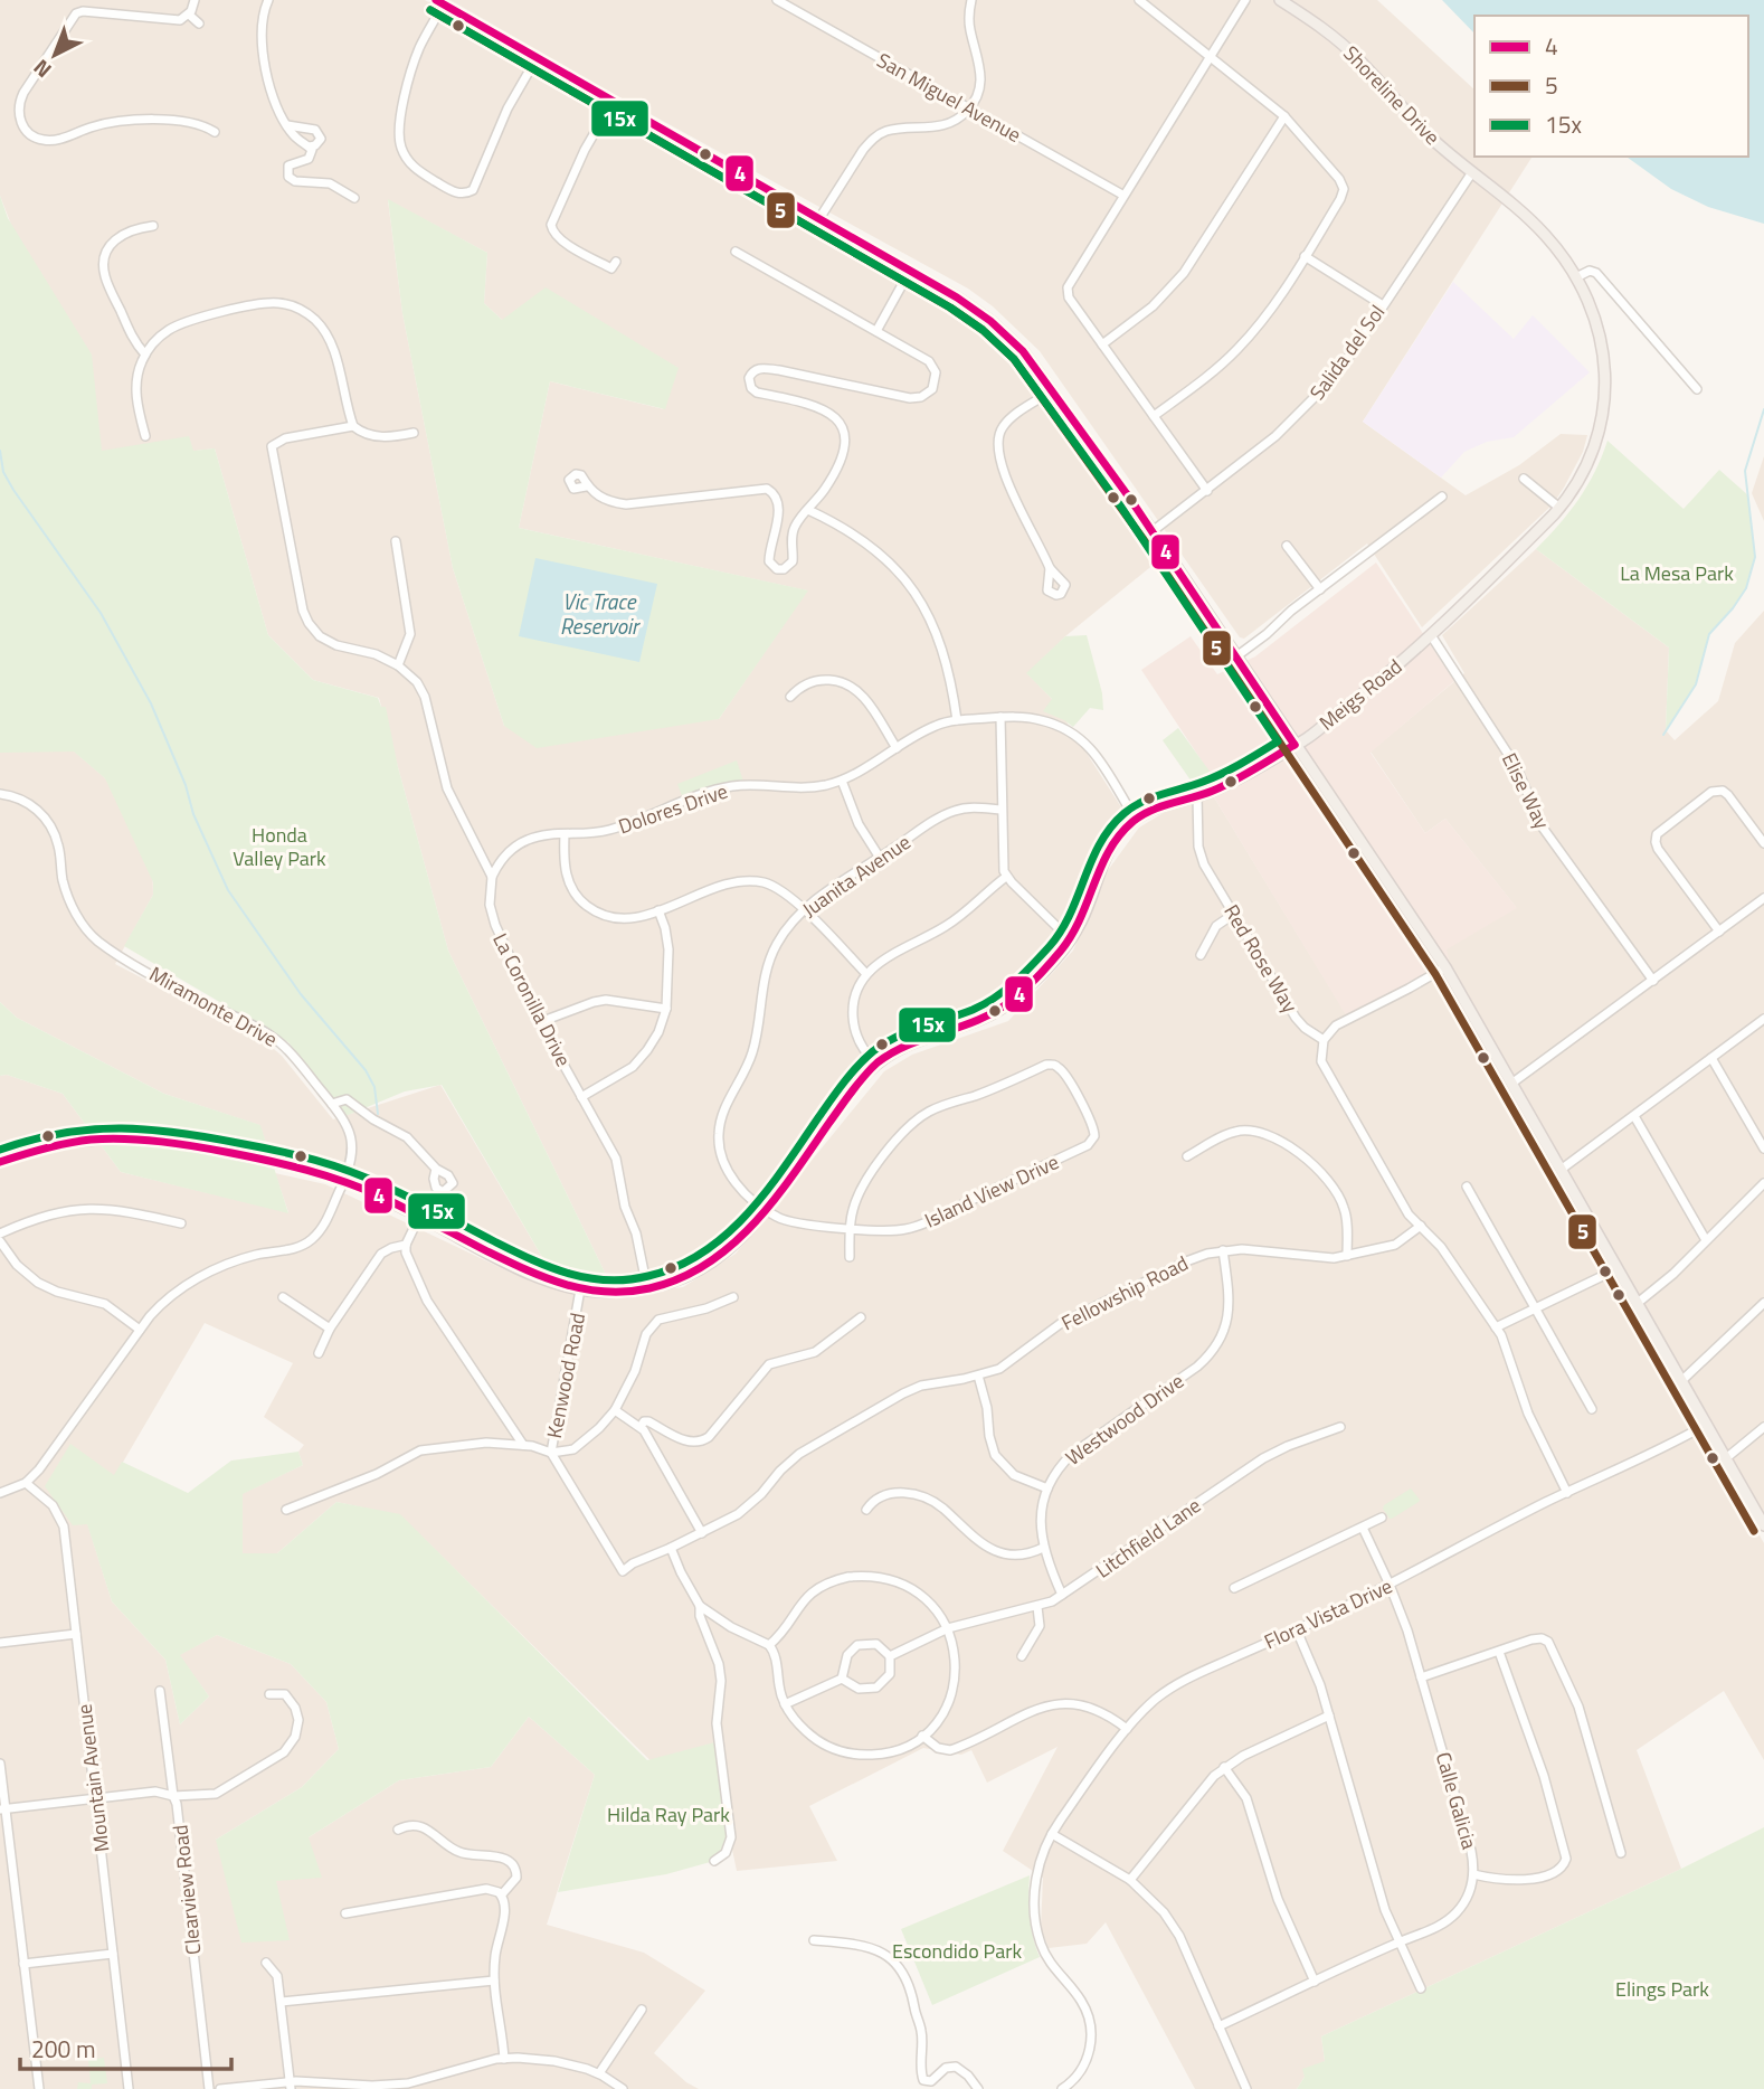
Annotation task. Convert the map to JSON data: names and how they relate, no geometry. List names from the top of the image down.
{
  "streets": {
    "main road": ["Shoreline Drive", "Meigs Road"],
    "street": [
      "San Miguel Avenue",
      "Salida del Sol",
      "Elise Way",
      "Dolores Drive",
      "Juanita Avenue",
      "Red Rose Way",
      "La Coronilla Drive",
      "Miramonte Drive",
      "Island View Drive",
      "Fellowship Road",
      "Kenwood Road",
      "Westwood Drive",
      "Litchfield Lane",
      "Flora Vista Drive",
      "Mountain Avenue",
      "Calle Galicia",
      "Clearview Road"
    ]
  },
  "crossings": [
    ["Shoreline Drive", "Salida del Sol"],
    ["Shoreline Drive", "Meigs Road"],
    ["Meigs Road", "Elise Way"],
    ["Meigs Road", "Dolores Drive"],
    ["Meigs Road", "Juanita Avenue"],
    ["Meigs Road", "Red Rose Way"],
    ["Meigs Road", "La Coronilla Drive"],
    ["Meigs Road", "Miramonte Drive"],
    ["Meigs Road", "Island View Drive"],
    ["Meigs Road", "Kenwood Road"],
    ["Dolores Drive", "La Coronilla Drive"],
    ["Juanita Avenue", "Island View Drive"],
    ["Miramonte Drive", "Mountain Avenue"],
    ["Fellowship Road", "Kenwood Road"],
    ["Fellowship Road", "Westwood Drive"],
    ["Westwood Drive", "Litchfield Lane"],
    ["Flora Vista Drive", "Calle Galicia"]
  ],
  "water": ["Vic Trace Reservoir"],
  "parks": [
    "La Mesa Park",
    "Honda Valley Park",
    "Hilda Ray Park",
    "Escondido Park",
    "Elings Park"
  ],
  "lines": ["transit line 4", "transit line 5", "transit line 15x"],
  "legend": ["4", "5", "15x"],
  "scale_bar": "200 m",
  "north": "bottom left"
}
